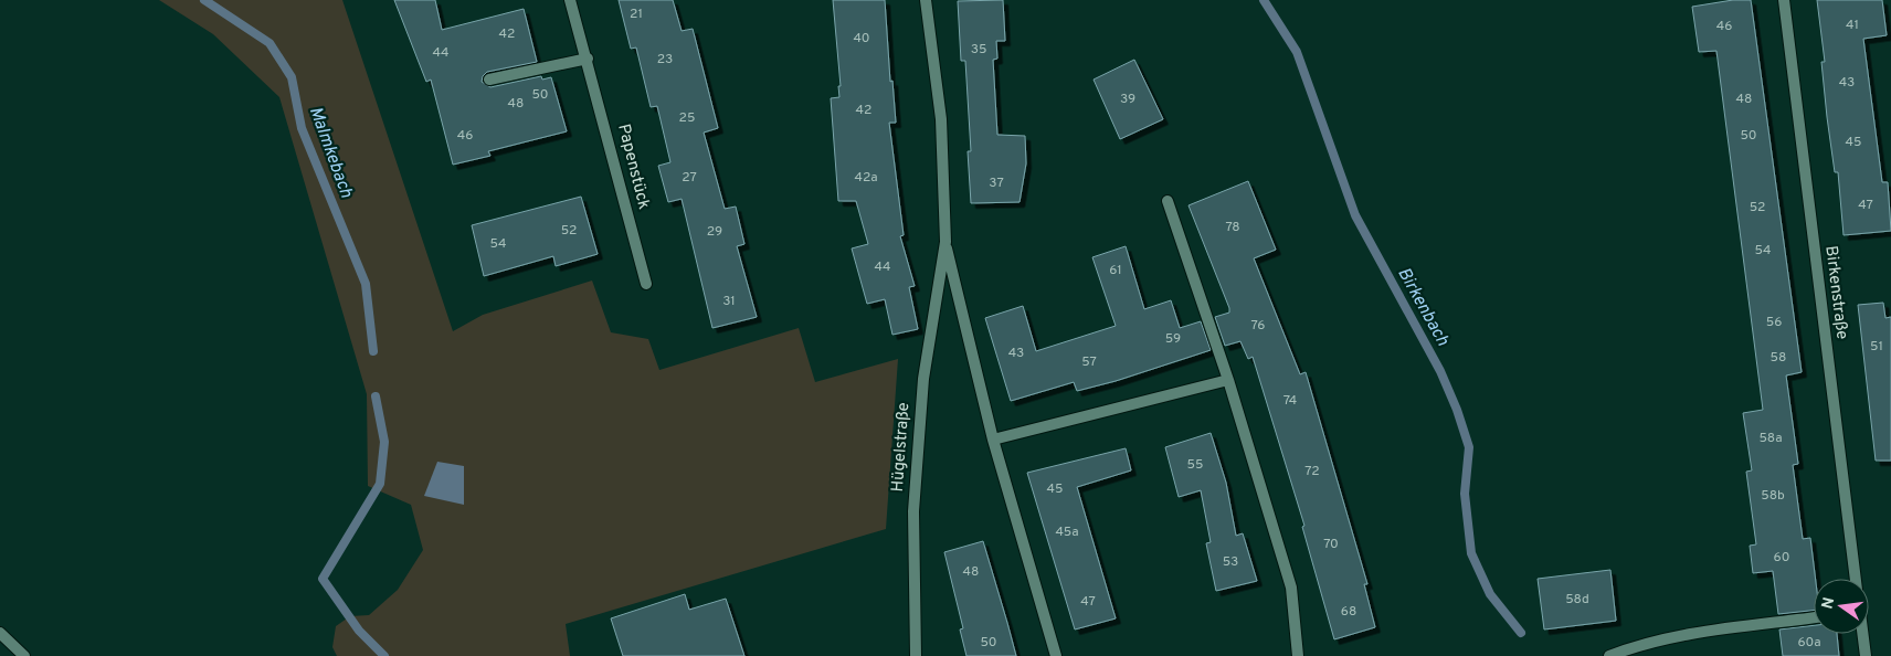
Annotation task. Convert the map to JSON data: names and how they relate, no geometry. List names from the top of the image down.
{
  "streets": {
    "street": ["Papenstück", "Birkenstraße", "Hügelstraße"]
  },
  "water": ["Malmkebach", "Birkenbach"],
  "house_numbers": [
    "21",
    "41",
    "46",
    "42",
    "40",
    "35",
    "44",
    "23",
    "43",
    "50",
    "39",
    "48",
    "48",
    "42",
    "25",
    "46",
    "50",
    "45",
    "27",
    "42a",
    "37",
    "47",
    "52",
    "78",
    "52",
    "29",
    "54",
    "54",
    "44",
    "61",
    "31",
    "56",
    "76",
    "59",
    "51",
    "43",
    "58",
    "57",
    "74",
    "58a",
    "55",
    "72",
    "45",
    "58b",
    "45a",
    "70",
    "60",
    "53",
    "48",
    "58d",
    "47",
    "68",
    "50",
    "60a"
  ],
  "north": "left"
}
